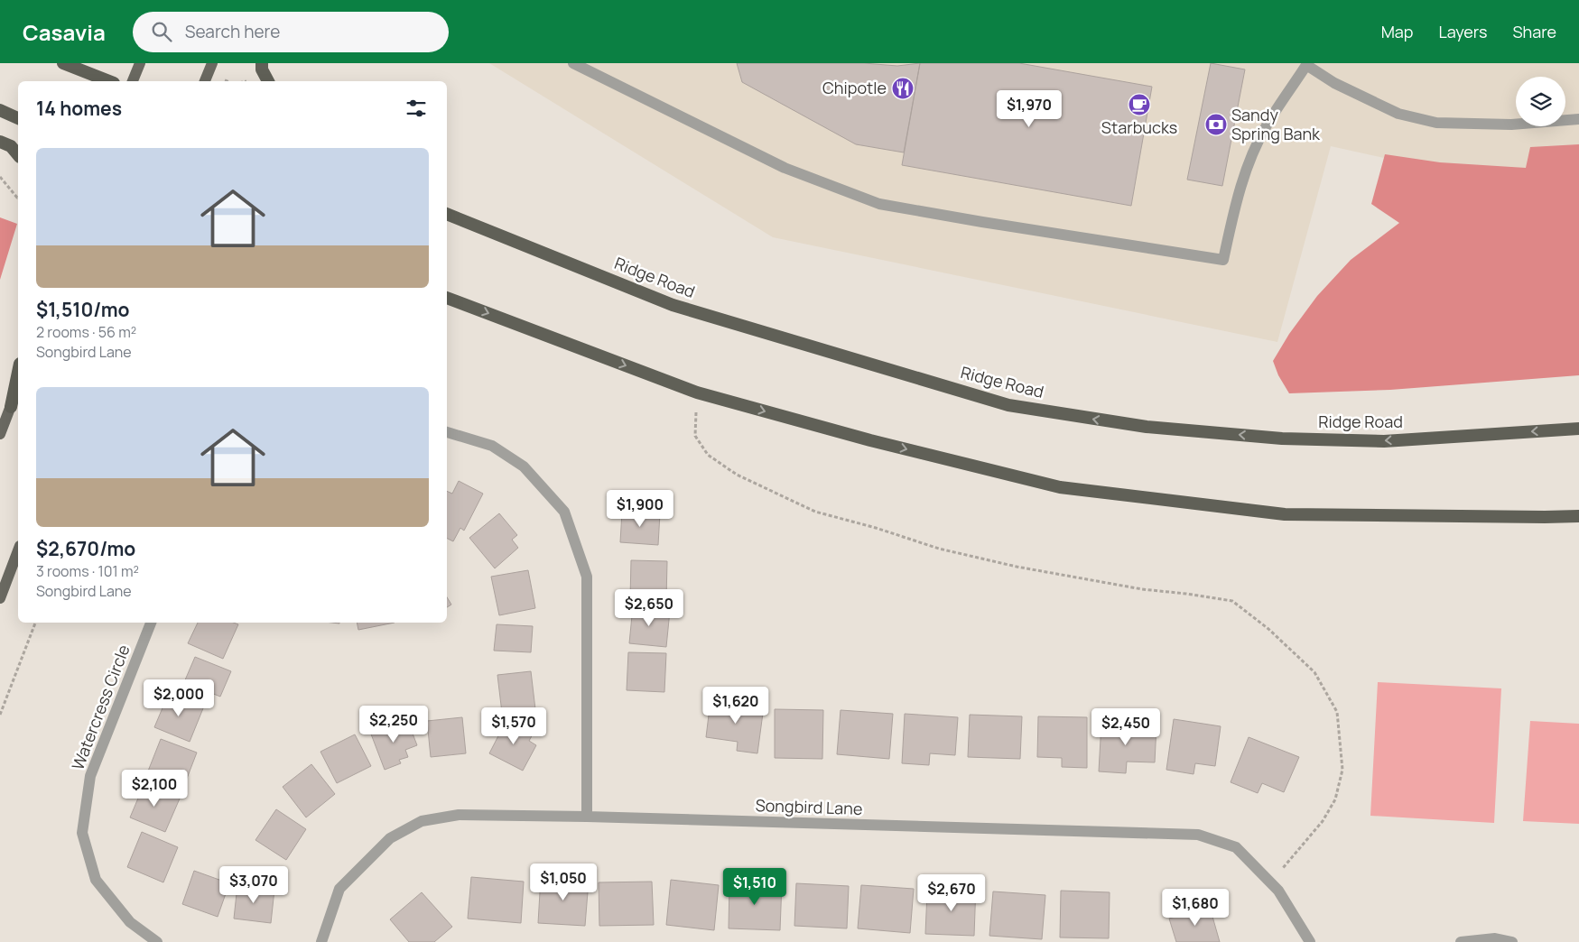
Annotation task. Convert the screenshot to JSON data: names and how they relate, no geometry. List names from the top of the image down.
{
  "streets": {
    "highway": ["Ridge Road"],
    "street": ["Watercress Circle", "Songbird Lane"]
  },
  "places": {
    "restaurant": ["Chipotle"],
    "cafe": ["Starbucks"],
    "bank": ["Sandy Spring Bank"]
  },
  "page": {
    "header": "Casavia",
    "search": "Search here",
    "nav": ["Map", "Layers", "Share"],
    "heading": "14 homes",
    "price": [
      "$1,970",
      "$1,900",
      "$2,650",
      "$2,000",
      "$1,620",
      "$2,250",
      "$1,570",
      "$2,450",
      "$2,100",
      "$1,050",
      "$3,070",
      "$1,510",
      "$2,670",
      "$1,680"
    ],
    "list": [
      {
        "name": "$1,510/mo",
        "note": "2 rooms · 56 m² · Songbird Lane"
      },
      {
        "name": "$2,670/mo",
        "note": "3 rooms · 101 m² · Songbird Lane"
      }
    ]
  }
}
